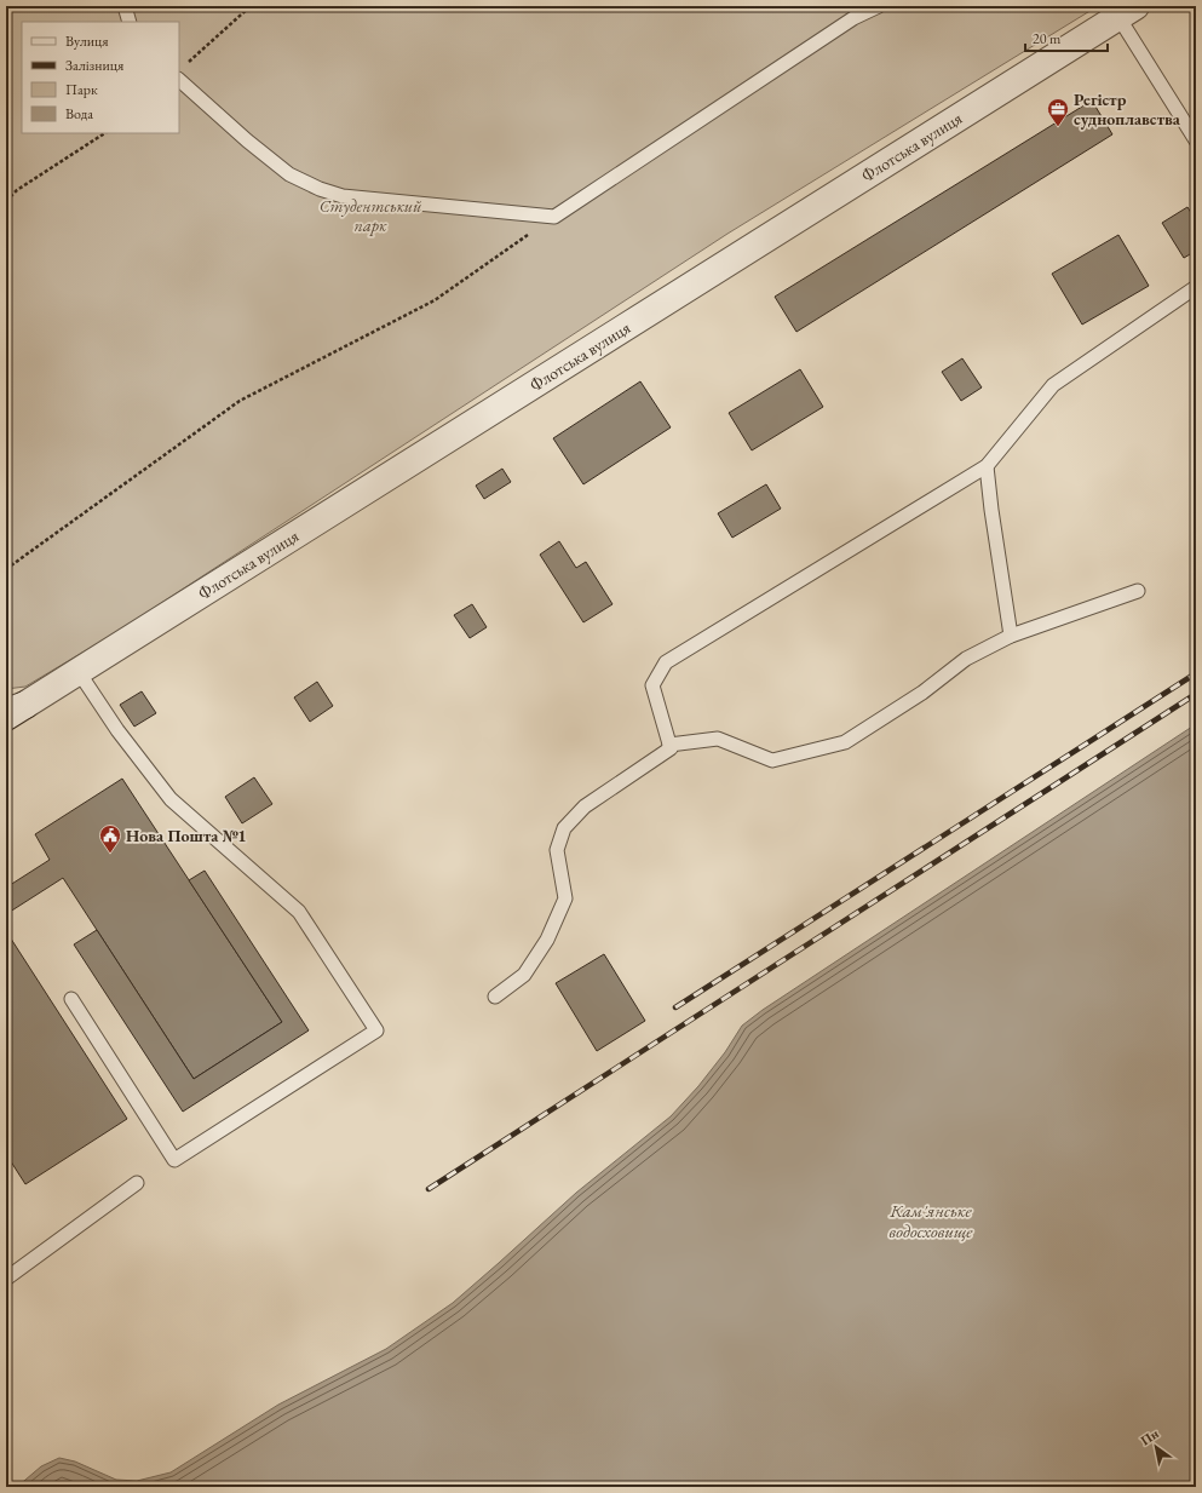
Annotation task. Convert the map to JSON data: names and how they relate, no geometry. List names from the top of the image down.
{
  "streets": {
    "street": ["Флотська вулиця"]
  },
  "water": ["Кам'янське водосховище"],
  "parks": ["Студентський парк"],
  "places": {
    "office": ["Регістр судноплавства"],
    "public building": ["Нова Пошта №1"]
  },
  "legend": [
    "Вулиця",
    "Залізниця",
    "Парк",
    "Вода"
  ],
  "scale_bar": "20 m",
  "north": "top left"
}
